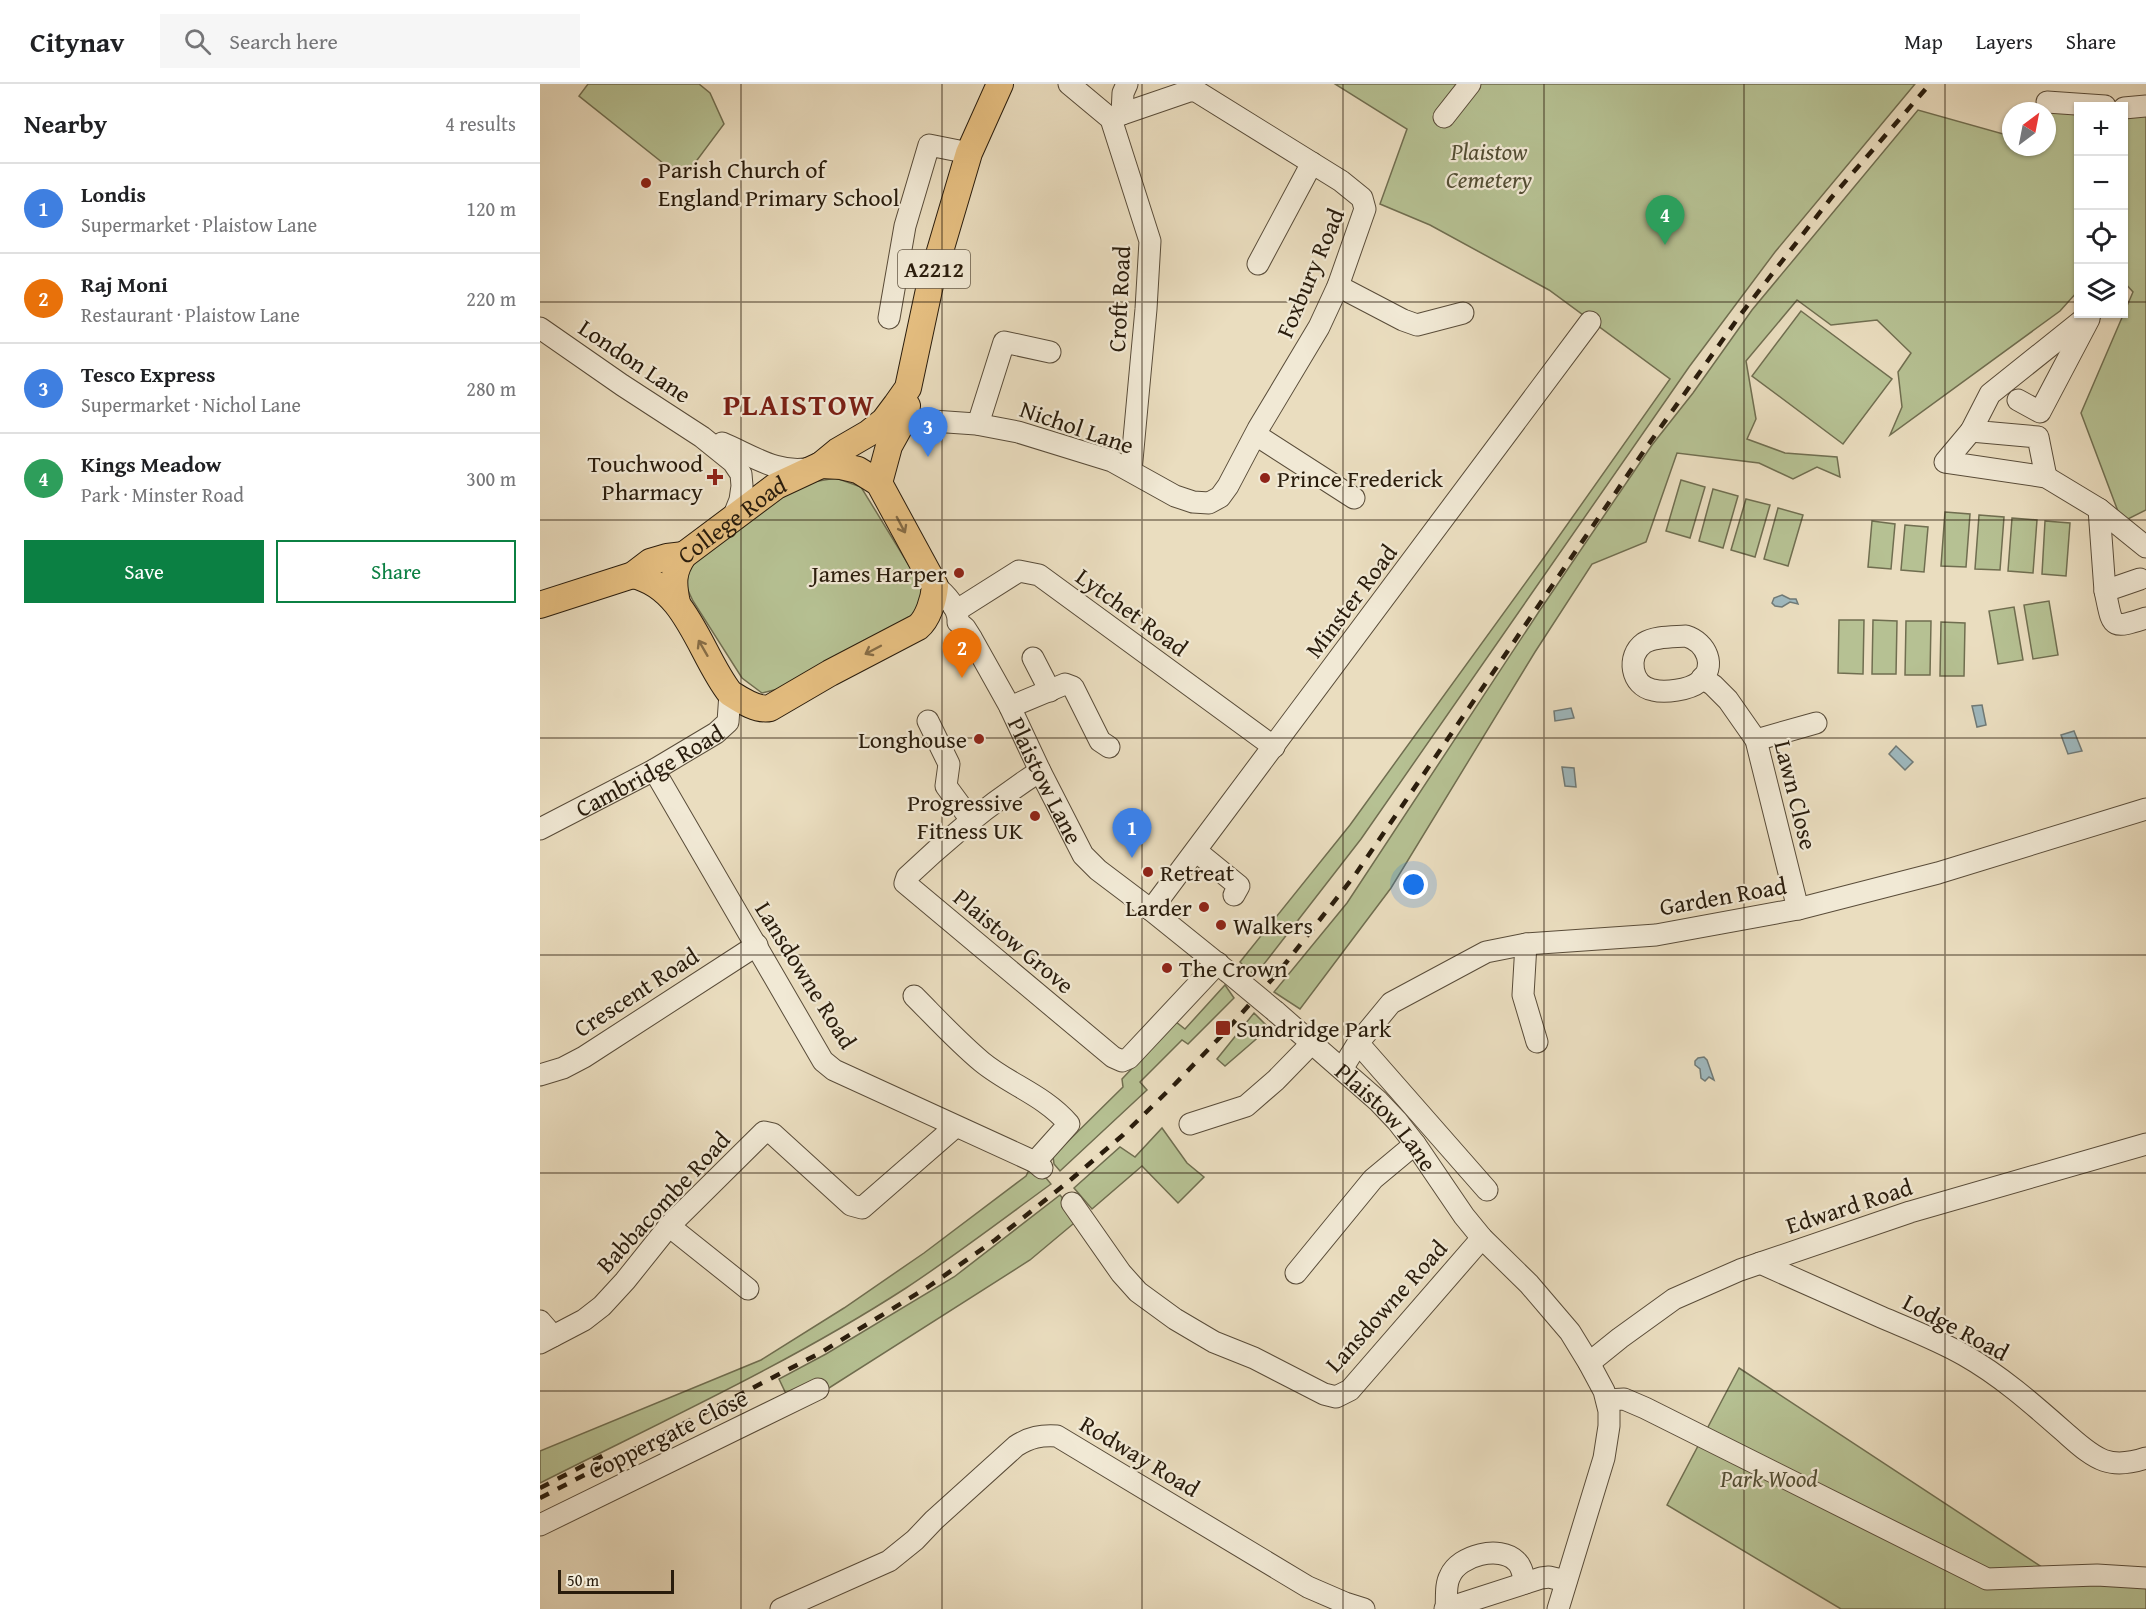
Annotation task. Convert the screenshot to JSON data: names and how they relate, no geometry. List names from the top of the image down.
{
  "streets": {
    "main road": [
      "A2212",
      "College Road",
      "Cambridge Road",
      "Plaistow Lane"
    ],
    "street": [
      "Foxbury Road",
      "Croft Road",
      "London Lane",
      "Nichol Lane",
      "Minster Road",
      "Lytchet Road",
      "Lawn Close",
      "Garden Road",
      "Plaistow Grove",
      "Lansdowne Road",
      "Crescent Road",
      "Babbacombe Road",
      "Edward Road",
      "Lodge Road",
      "Coppergate Close",
      "Rodway Road"
    ]
  },
  "crossings": [
    ["A2212", "College Road"],
    ["Foxbury Road", "Croft Road"],
    ["Foxbury Road", "Nichol Lane"],
    ["Croft Road", "Nichol Lane"],
    ["Minster Road", "Lytchet Road"],
    ["Minster Road", "Plaistow Lane"],
    ["Lytchet Road", "Cambridge Road"],
    ["Lytchet Road", "Plaistow Lane"],
    ["Cambridge Road", "Plaistow Lane"],
    ["Cambridge Road", "Lansdowne Road"],
    ["Plaistow Lane", "Garden Road"],
    ["Plaistow Lane", "Plaistow Grove"],
    ["Plaistow Lane", "Lansdowne Road"],
    ["Plaistow Lane", "Edward Road"],
    ["Lawn Close", "Garden Road"],
    ["Lansdowne Road", "Crescent Road"],
    ["Lansdowne Road", "Babbacombe Road"],
    ["Edward Road", "Lodge Road"]
  ],
  "one_way": ["Cambridge Road"],
  "districts": ["PLAISTOW"],
  "parks": ["Plaistow Cemetery", "Park Wood"],
  "places": {
    "other": [
      "Parish Church of England Primary School",
      "Prince Frederick",
      "James Harper",
      "Longhouse",
      "Progressive Fitness UK",
      "Retreat",
      "Larder",
      "Walkers",
      "The Crown"
    ],
    "health": ["Touchwood Pharmacy"],
    "transit": ["Sundridge Park"]
  },
  "scale_bar": "50 m",
  "north": "top right",
  "page": {
    "header": "Citynav",
    "search": "Search here",
    "nav": ["Map", "Layers", "Share"],
    "heading": ["Nearby", "4 results"],
    "map_buttons": ["+", "−"],
    "list": [
      {
        "mark": "1",
        "name": "Londis",
        "note": "Supermarket · Plaistow Lane",
        "value": "120 m"
      },
      {
        "mark": "2",
        "name": "Raj Moni",
        "note": "Restaurant · Plaistow Lane",
        "value": "220 m"
      },
      {
        "mark": "3",
        "name": "Tesco Express",
        "note": "Supermarket · Nichol Lane",
        "value": "280 m"
      },
      {
        "mark": "4",
        "name": "Kings Meadow",
        "note": "Park · Minster Road",
        "value": "300 m"
      }
    ],
    "pins": [
      "4",
      "3",
      "2",
      "1"
    ],
    "buttons": ["Save", "Share"],
    "scale": "50 m"
  }
}
